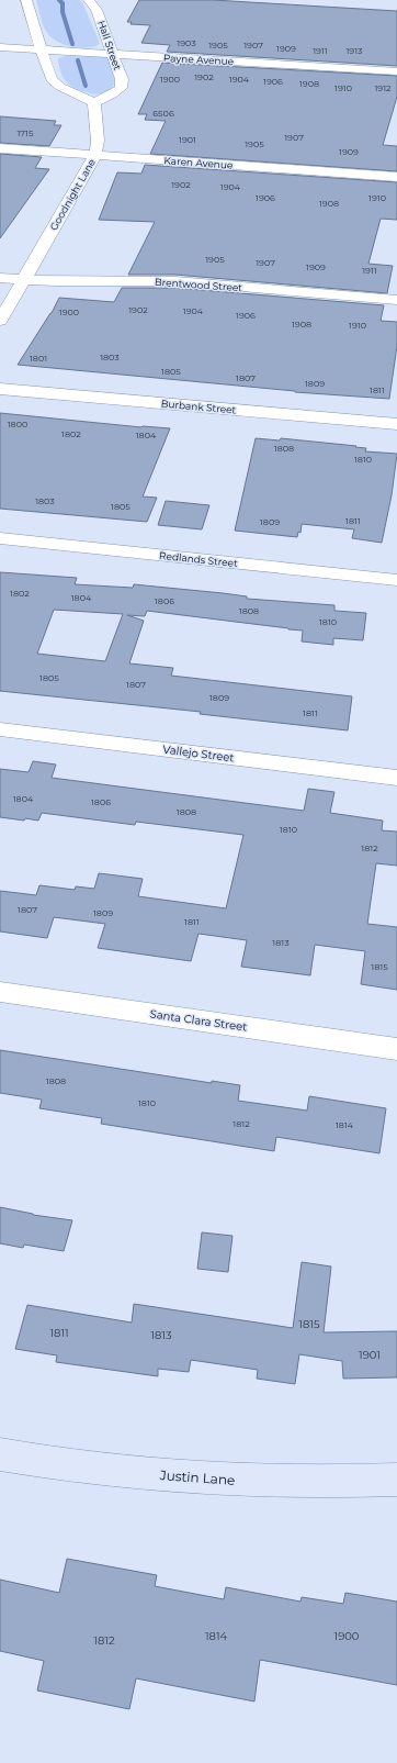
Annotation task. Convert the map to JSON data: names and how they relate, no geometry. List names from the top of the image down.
{
  "streets": {
    "street": [
      "Hall Street",
      "Payne Avenue",
      "Karen Avenue",
      "Goodnight Lane",
      "Brentwood Street",
      "Burbank Street",
      "Redlands Street",
      "Vallejo Street",
      "Santa Clara Street",
      "Justin Lane"
    ]
  },
  "crossings": [
    ["Hall Street", "Payne Avenue"],
    ["Hall Street", "Goodnight Lane"],
    ["Karen Avenue", "Goodnight Lane"],
    ["Goodnight Lane", "Brentwood Street"]
  ],
  "house_numbers": [
    "1903",
    "1905",
    "1907",
    "1909",
    "1911",
    "1913",
    "1902",
    "1900",
    "1904",
    "1906",
    "1908",
    "1910",
    "1912",
    "6506",
    "1715",
    "1907",
    "1901",
    "1905",
    "1909",
    "1902",
    "1904",
    "1906",
    "1910",
    "1908",
    "1905",
    "1907",
    "1909",
    "1911",
    "1902",
    "1904",
    "1900",
    "1906",
    "1908",
    "1910",
    "1803",
    "1801",
    "1805",
    "1807",
    "1809",
    "1811",
    "1800",
    "1802",
    "1804",
    "1808",
    "1810",
    "1803",
    "1805",
    "1811",
    "1809",
    "1802",
    "1804",
    "1806",
    "1808",
    "1810",
    "1805",
    "1807",
    "1809",
    "1811",
    "1804",
    "1806",
    "1808",
    "1810",
    "1812",
    "1807",
    "1809",
    "1811",
    "1813",
    "1815",
    "1808",
    "1810",
    "1812",
    "1814",
    "1815",
    "1811",
    "1813",
    "1901",
    "1814",
    "1900",
    "1812"
  ]
}
